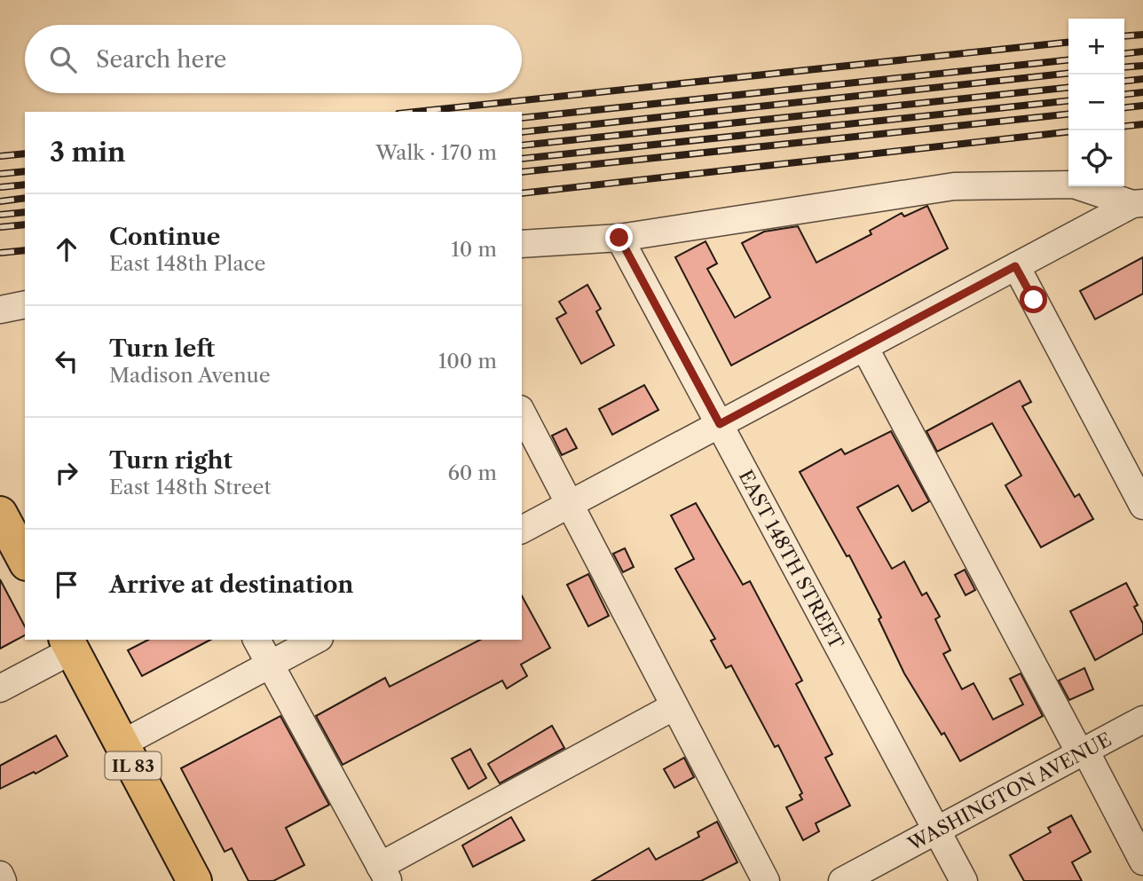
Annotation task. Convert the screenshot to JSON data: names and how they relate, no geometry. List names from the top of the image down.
{
  "streets": {
    "main road": ["IL 83"],
    "street": ["EAST 148TH STREET", "WASHINGTON AVENUE"]
  },
  "crossings": [
    ["EAST 148TH STREET", "WASHINGTON AVENUE"]
  ],
  "page": {
    "map_buttons": ["+", "−"],
    "search": "Search here",
    "heading": ["3 min", "Walk · 170 m"],
    "list": [
      ["Continue", "East 148th Place", "10 m"],
      ["Turn left", "Madison Avenue", "100 m"],
      ["Turn right", "East 148th Street", "60 m"],
      "Arrive at destination"
    ]
  }
}
